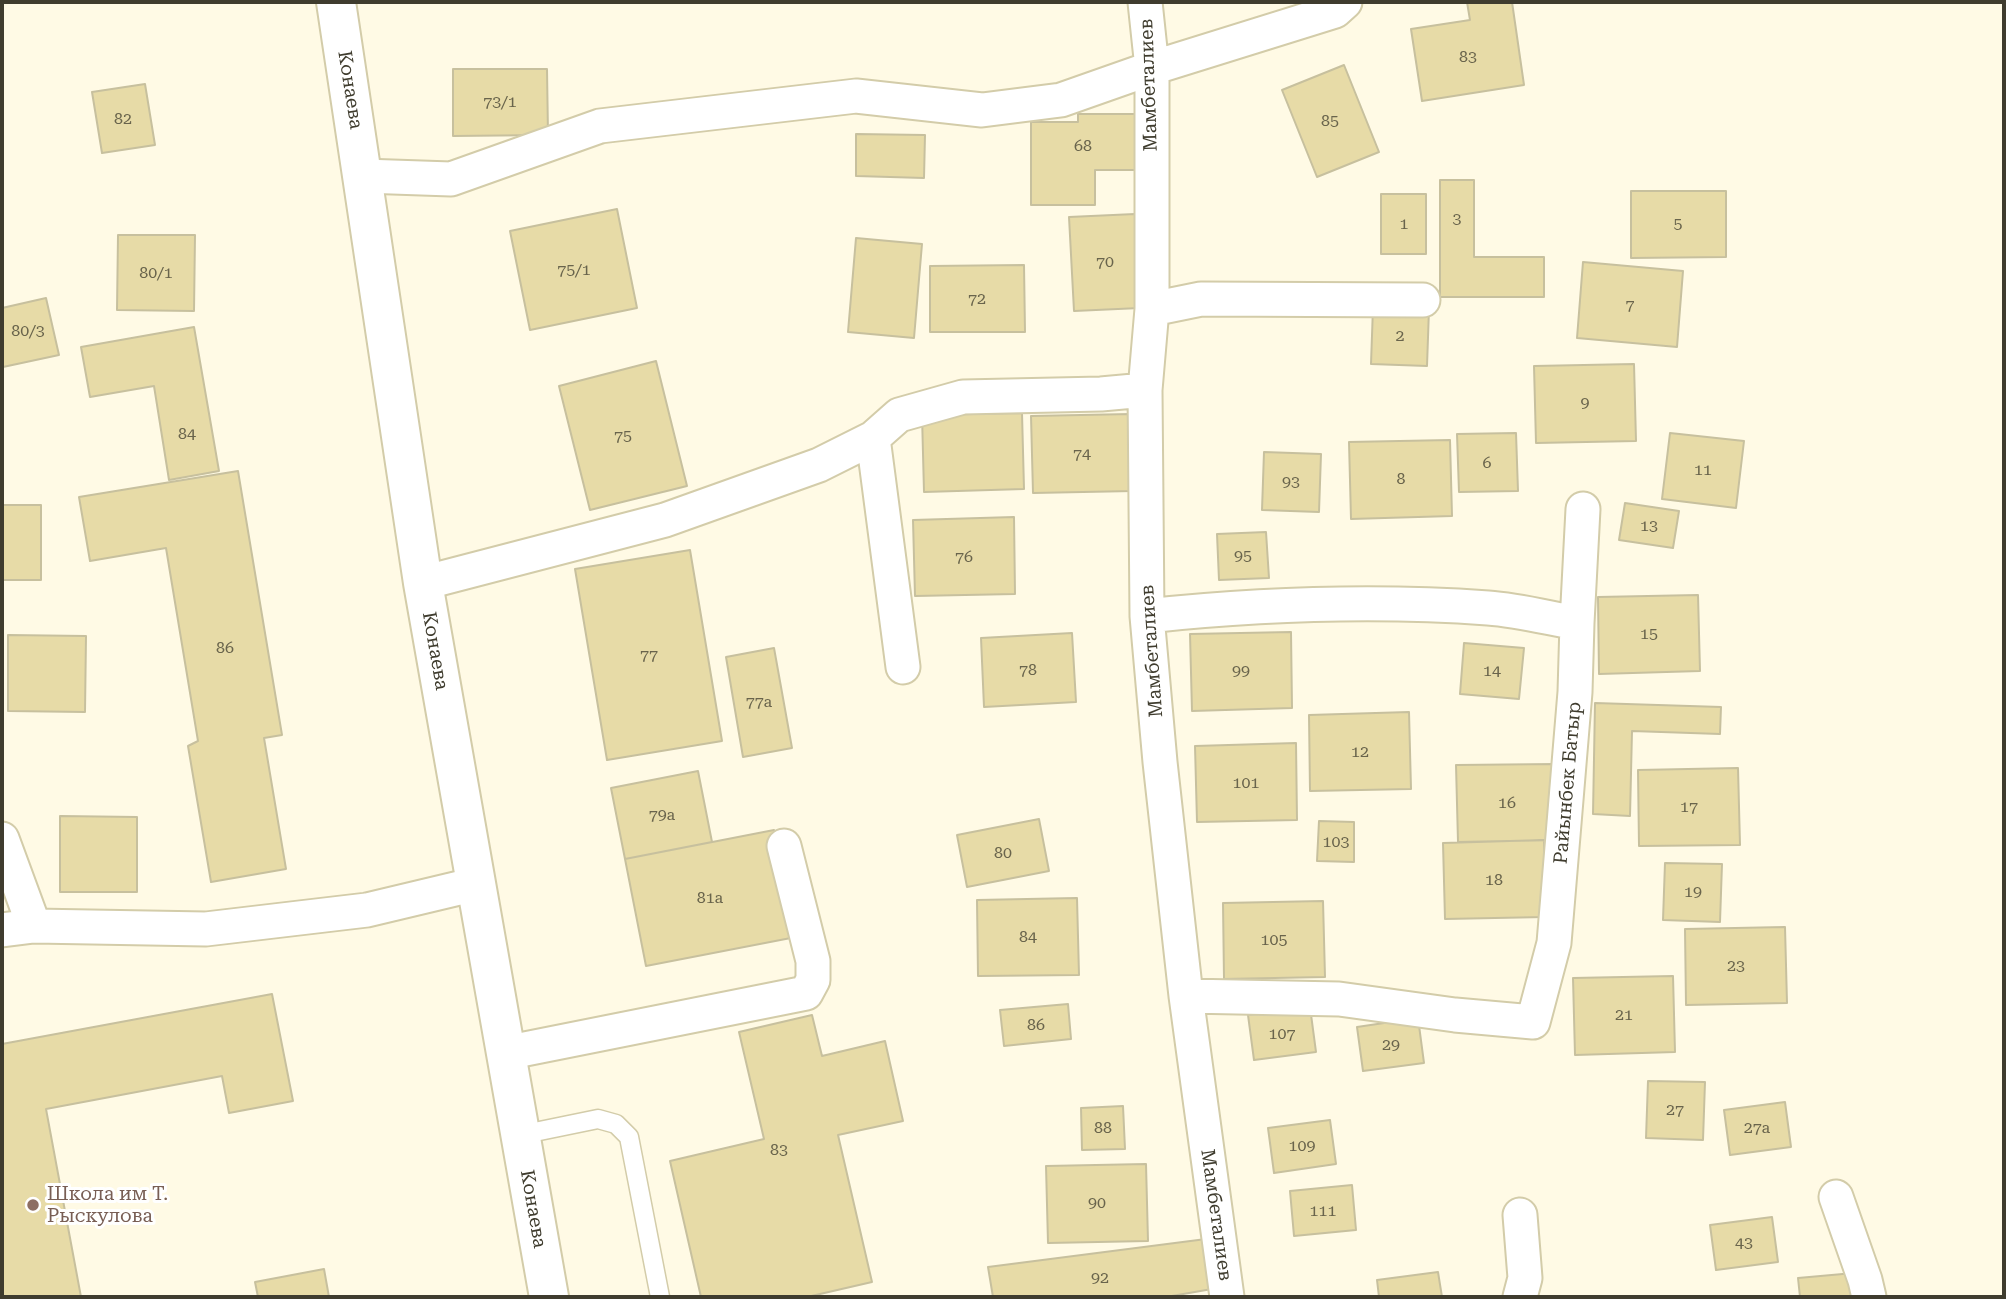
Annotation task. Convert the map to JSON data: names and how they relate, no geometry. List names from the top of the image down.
{
  "streets": {
    "main road": ["Конаева"],
    "street": ["Мамбеталиев", "Райынбек Батыр"]
  },
  "crossings": [
    ["Мамбеталиев", "Райынбек Батыр"]
  ],
  "places": ["Школа им Т. Рыскулова"],
  "house_numbers": [
    "83",
    "73/1",
    "82",
    "85",
    "68",
    "3",
    "1",
    "5",
    "70",
    "75/1",
    "80/1",
    "72",
    "7",
    "80/3",
    "2",
    "9",
    "84",
    "75",
    "74",
    "6",
    "11",
    "8",
    "93",
    "13",
    "95",
    "76",
    "15",
    "86",
    "77",
    "78",
    "99",
    "14",
    "77а",
    "12",
    "101",
    "16",
    "17",
    "79а",
    "103",
    "80",
    "18",
    "19",
    "81а",
    "84",
    "105",
    "23",
    "21",
    "86",
    "107",
    "29",
    "27",
    "88",
    "27а",
    "109",
    "83",
    "90",
    "111",
    "43",
    "92"
  ]
}
